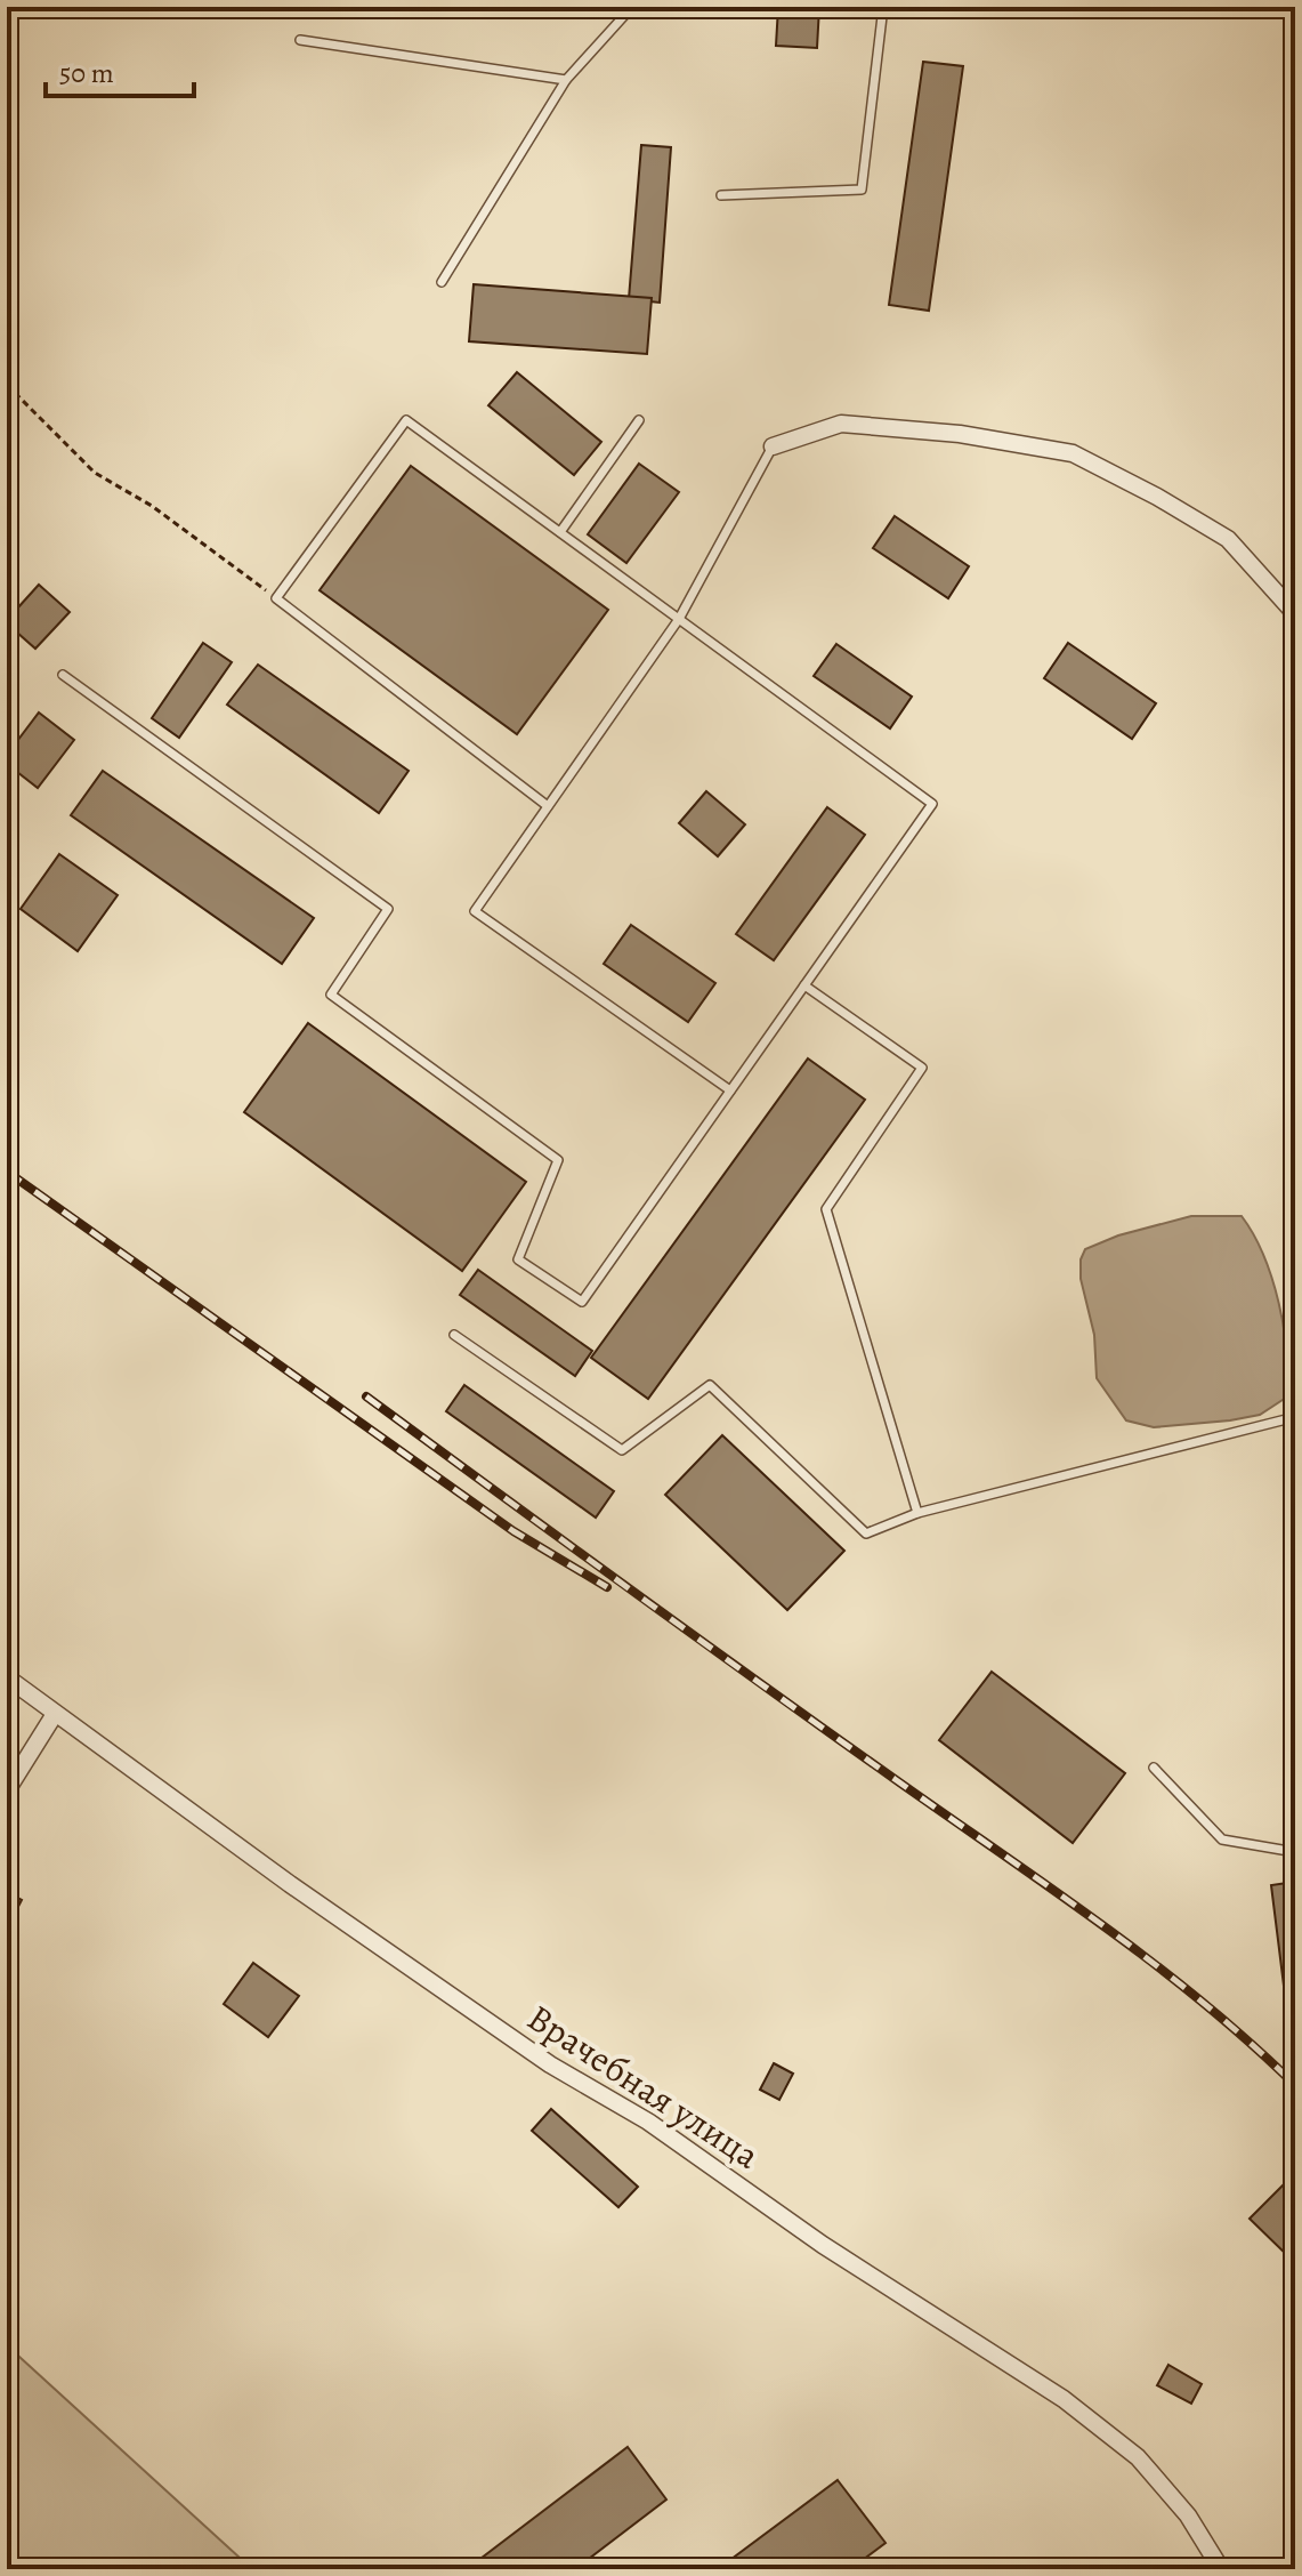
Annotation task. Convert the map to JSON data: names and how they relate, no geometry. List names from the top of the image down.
{
  "streets": {
    "street": ["Врачебная улица"]
  },
  "scale_bar": "50 m"
}
